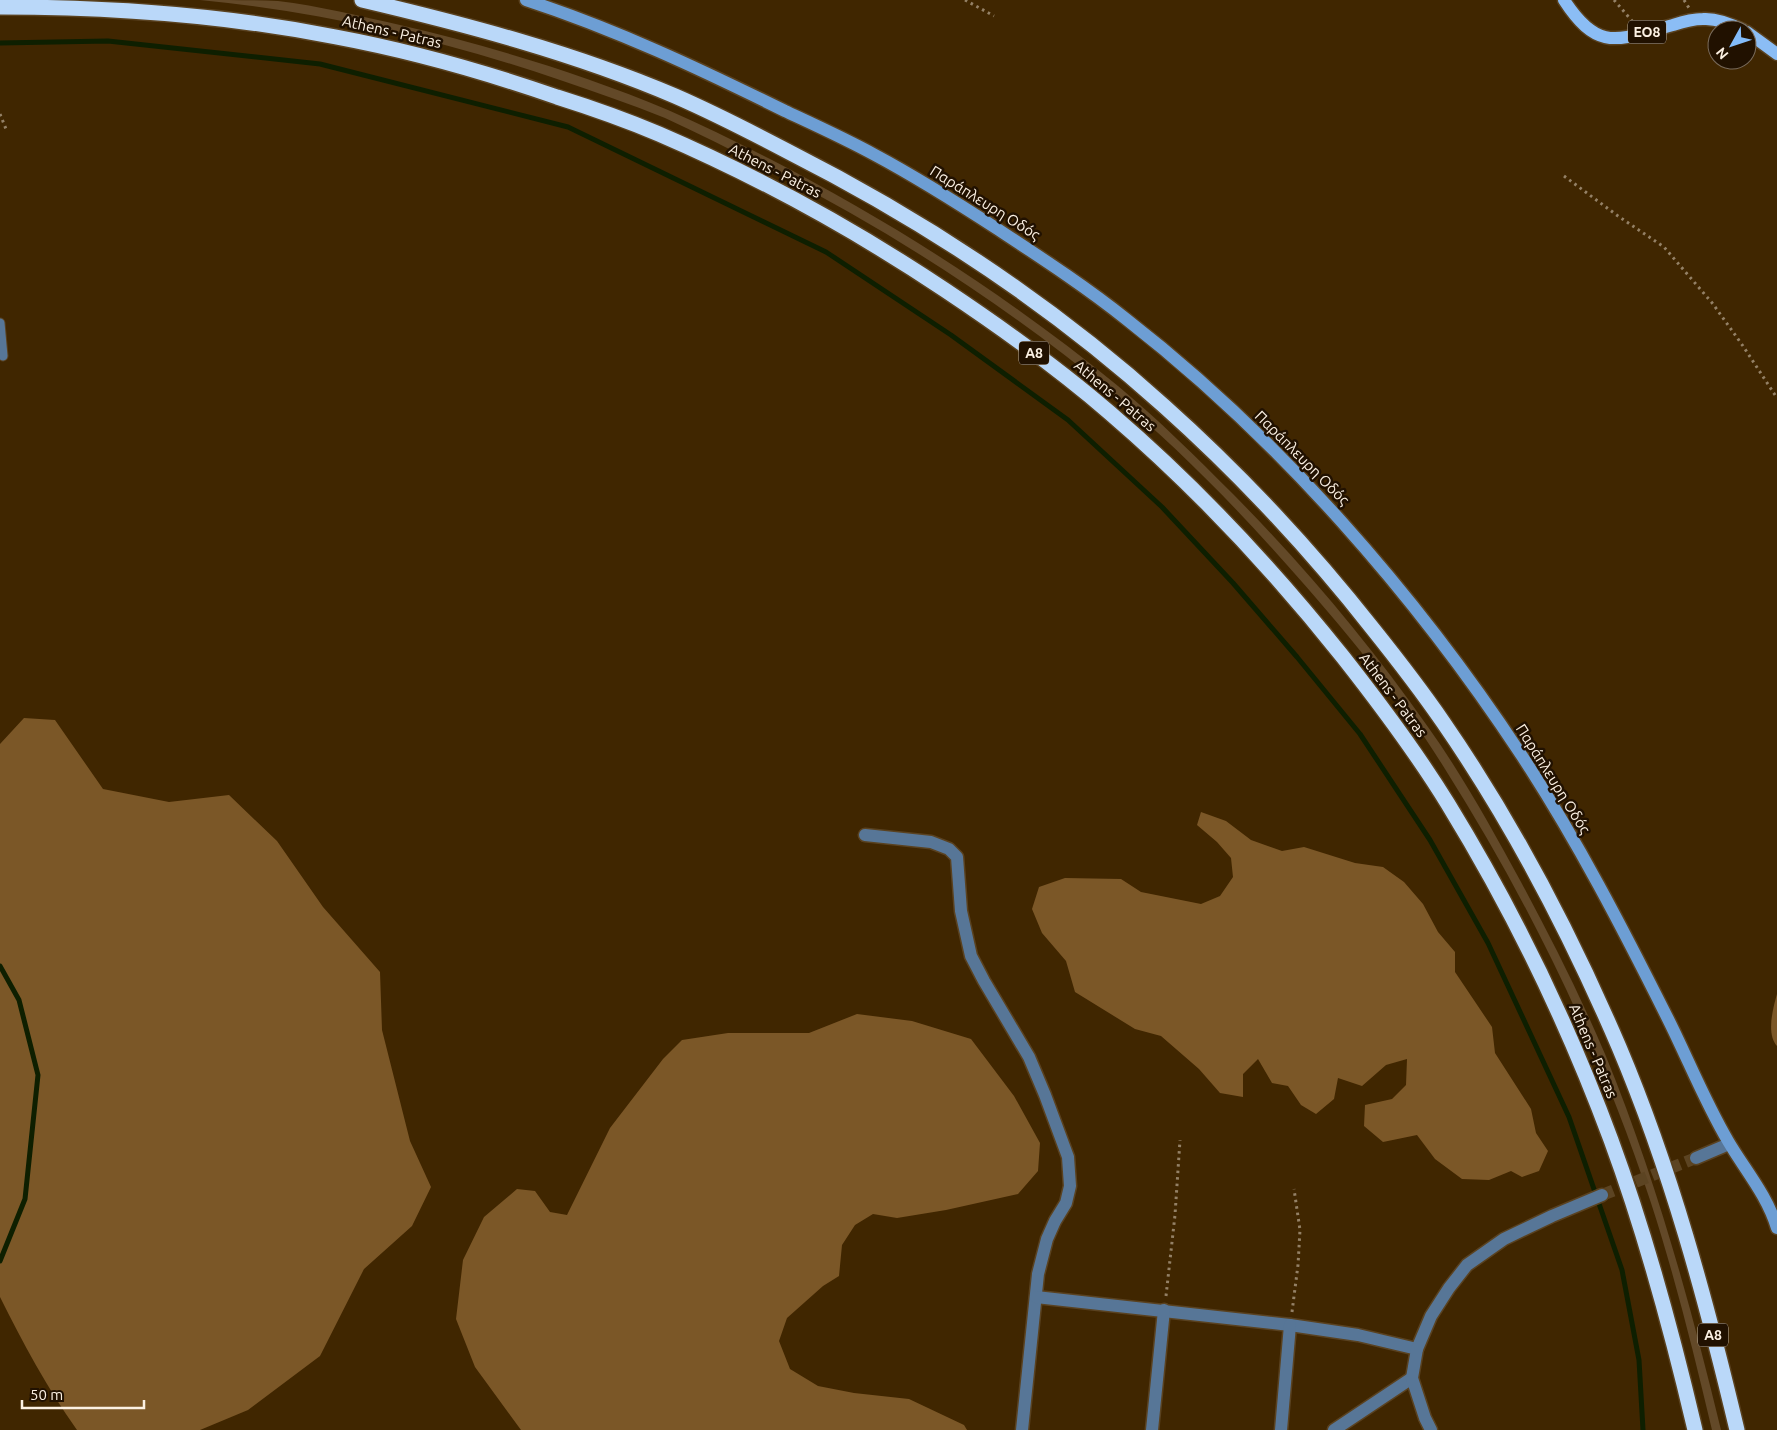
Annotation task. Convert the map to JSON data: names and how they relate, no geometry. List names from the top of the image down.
{
  "streets": {
    "highway": ["Athens - Patras", "Α8"],
    "main road": ["ΕΟ8", "Παράπλευρη Οδός"]
  },
  "scale_bar": "50 m",
  "north": "bottom left"
}
